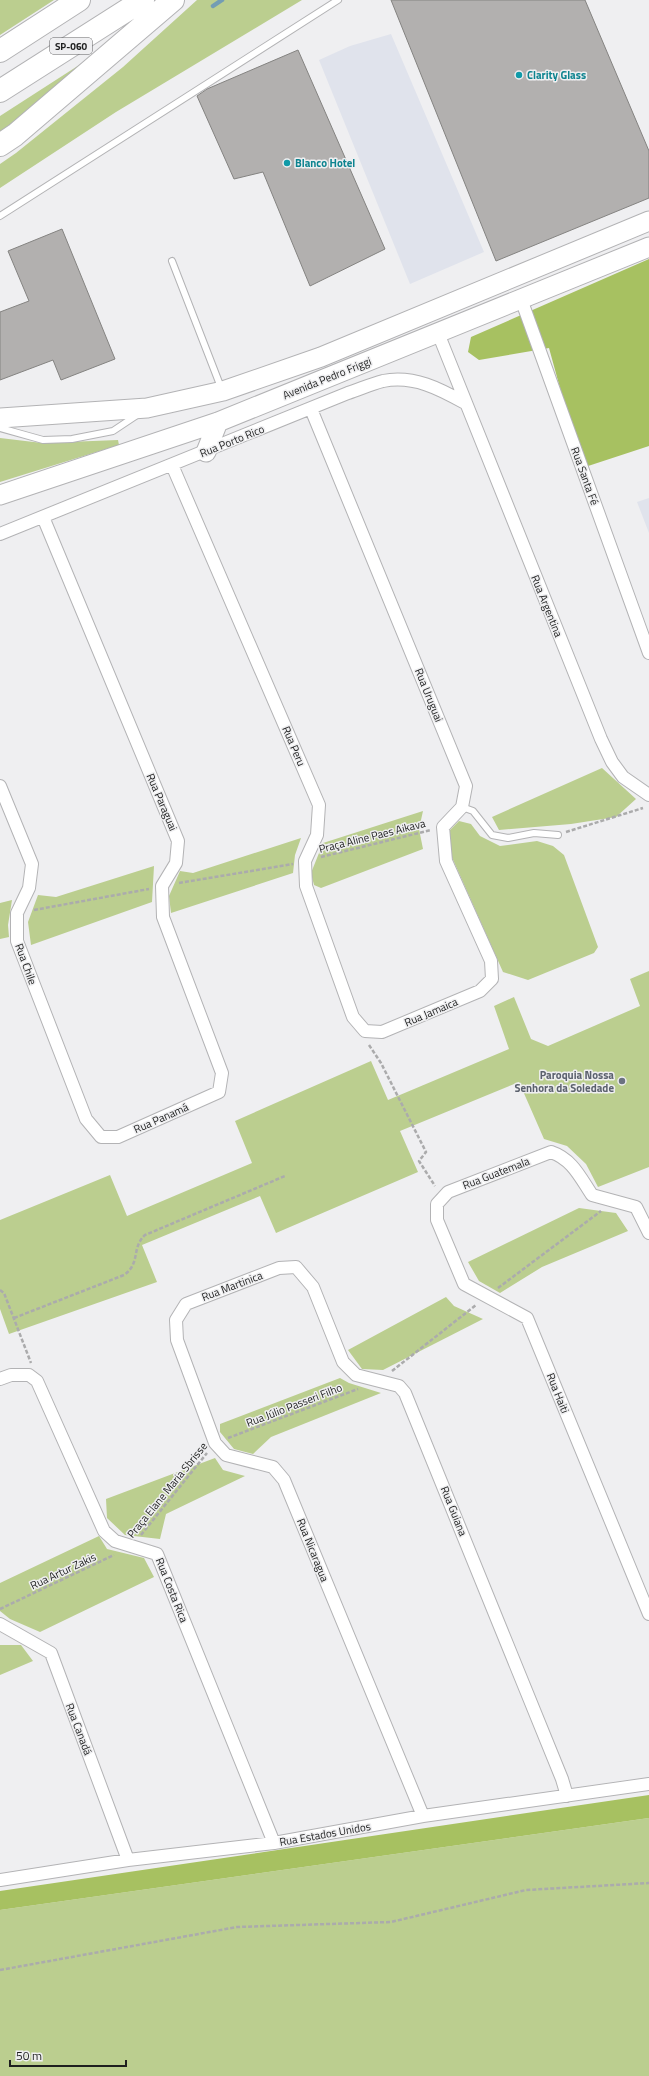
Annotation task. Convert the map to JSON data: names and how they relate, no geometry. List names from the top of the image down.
{
  "streets": {
    "highway": ["SP-060"],
    "main road": ["Avenida Pedro Friggi"],
    "street": [
      "Rua Porto Rico",
      "Rua Santa Fé",
      "Rua Argentina",
      "Rua Uruguai",
      "Rua Peru",
      "Rua Paraguai",
      "Rua Chile",
      "Rua Jamaica",
      "Rua Panamá",
      "Rua Guatemala",
      "Rua Martinica",
      "Rua Haiti",
      "Rua Guiana",
      "Rua Nicaragua",
      "Rua Costa Rica",
      "Rua Canadá",
      "Rua Estados Unidos"
    ],
    "path": [
      "Praça Aline Paes Aikava",
      "Rua Júlio Passeri Filho",
      "Praça Elane Maria Sbrisse",
      "Rua Artur Zakis"
    ]
  },
  "crossings": [
    ["Avenida Pedro Friggi", "Rua Santa Fé"],
    ["Avenida Pedro Friggi", "Rua Argentina"],
    ["Rua Porto Rico", "Rua Argentina"],
    ["Rua Porto Rico", "Rua Uruguai"],
    ["Rua Porto Rico", "Rua Peru"],
    ["Rua Porto Rico", "Rua Paraguai"],
    ["Rua Peru", "Praça Aline Paes Aikava"],
    ["Rua Peru", "Rua Jamaica"],
    ["Rua Paraguai", "Praça Aline Paes Aikava"],
    ["Rua Paraguai", "Rua Panamá"],
    ["Praça Aline Paes Aikava", "Rua Chile"],
    ["Praça Aline Paes Aikava", "Rua Jamaica"],
    ["Praça Aline Paes Aikava", "Rua Panamá"],
    ["Rua Chile", "Rua Panamá"],
    ["Rua Guatemala", "Rua Haiti"],
    ["Rua Martinica", "Rua Guiana"],
    ["Rua Martinica", "Rua Nicaragua"],
    ["Rua Júlio Passeri Filho", "Praça Elane Maria Sbrisse"],
    ["Rua Júlio Passeri Filho", "Rua Guiana"],
    ["Rua Júlio Passeri Filho", "Rua Nicaragua"],
    ["Praça Elane Maria Sbrisse", "Rua Nicaragua"],
    ["Praça Elane Maria Sbrisse", "Rua Artur Zakis"],
    ["Praça Elane Maria Sbrisse", "Rua Costa Rica"],
    ["Rua Guiana", "Rua Estados Unidos"],
    ["Rua Nicaragua", "Rua Estados Unidos"],
    ["Rua Artur Zakis", "Rua Costa Rica"],
    ["Rua Costa Rica", "Rua Estados Unidos"],
    ["Rua Canadá", "Rua Estados Unidos"]
  ],
  "places": ["Clarity Glass", "Blanco Hotel", "Paroquia Nossa Senhora da Soledade"],
  "scale_bar": "50 m"
}
